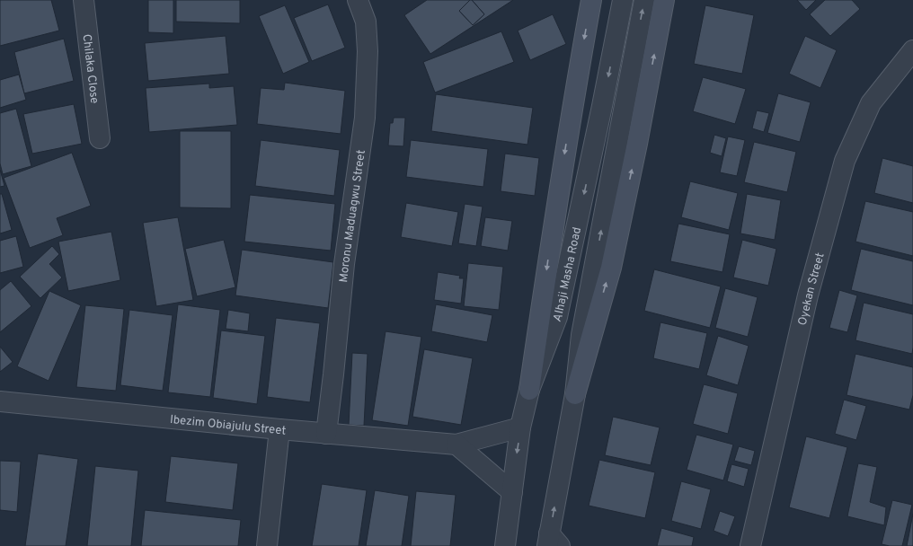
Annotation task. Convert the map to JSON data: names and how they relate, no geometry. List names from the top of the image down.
{
  "streets": {
    "street": [
      "Chilaka Close",
      "Moronu Maduagwu Street",
      "Alhaji Masha Road",
      "Oyekan Street",
      "Ibezim Obiajulu Street"
    ]
  },
  "crossings": [
    ["Moronu Maduagwu Street", "Ibezim Obiajulu Street"],
    ["Alhaji Masha Road", "Ibezim Obiajulu Street"]
  ]
}
